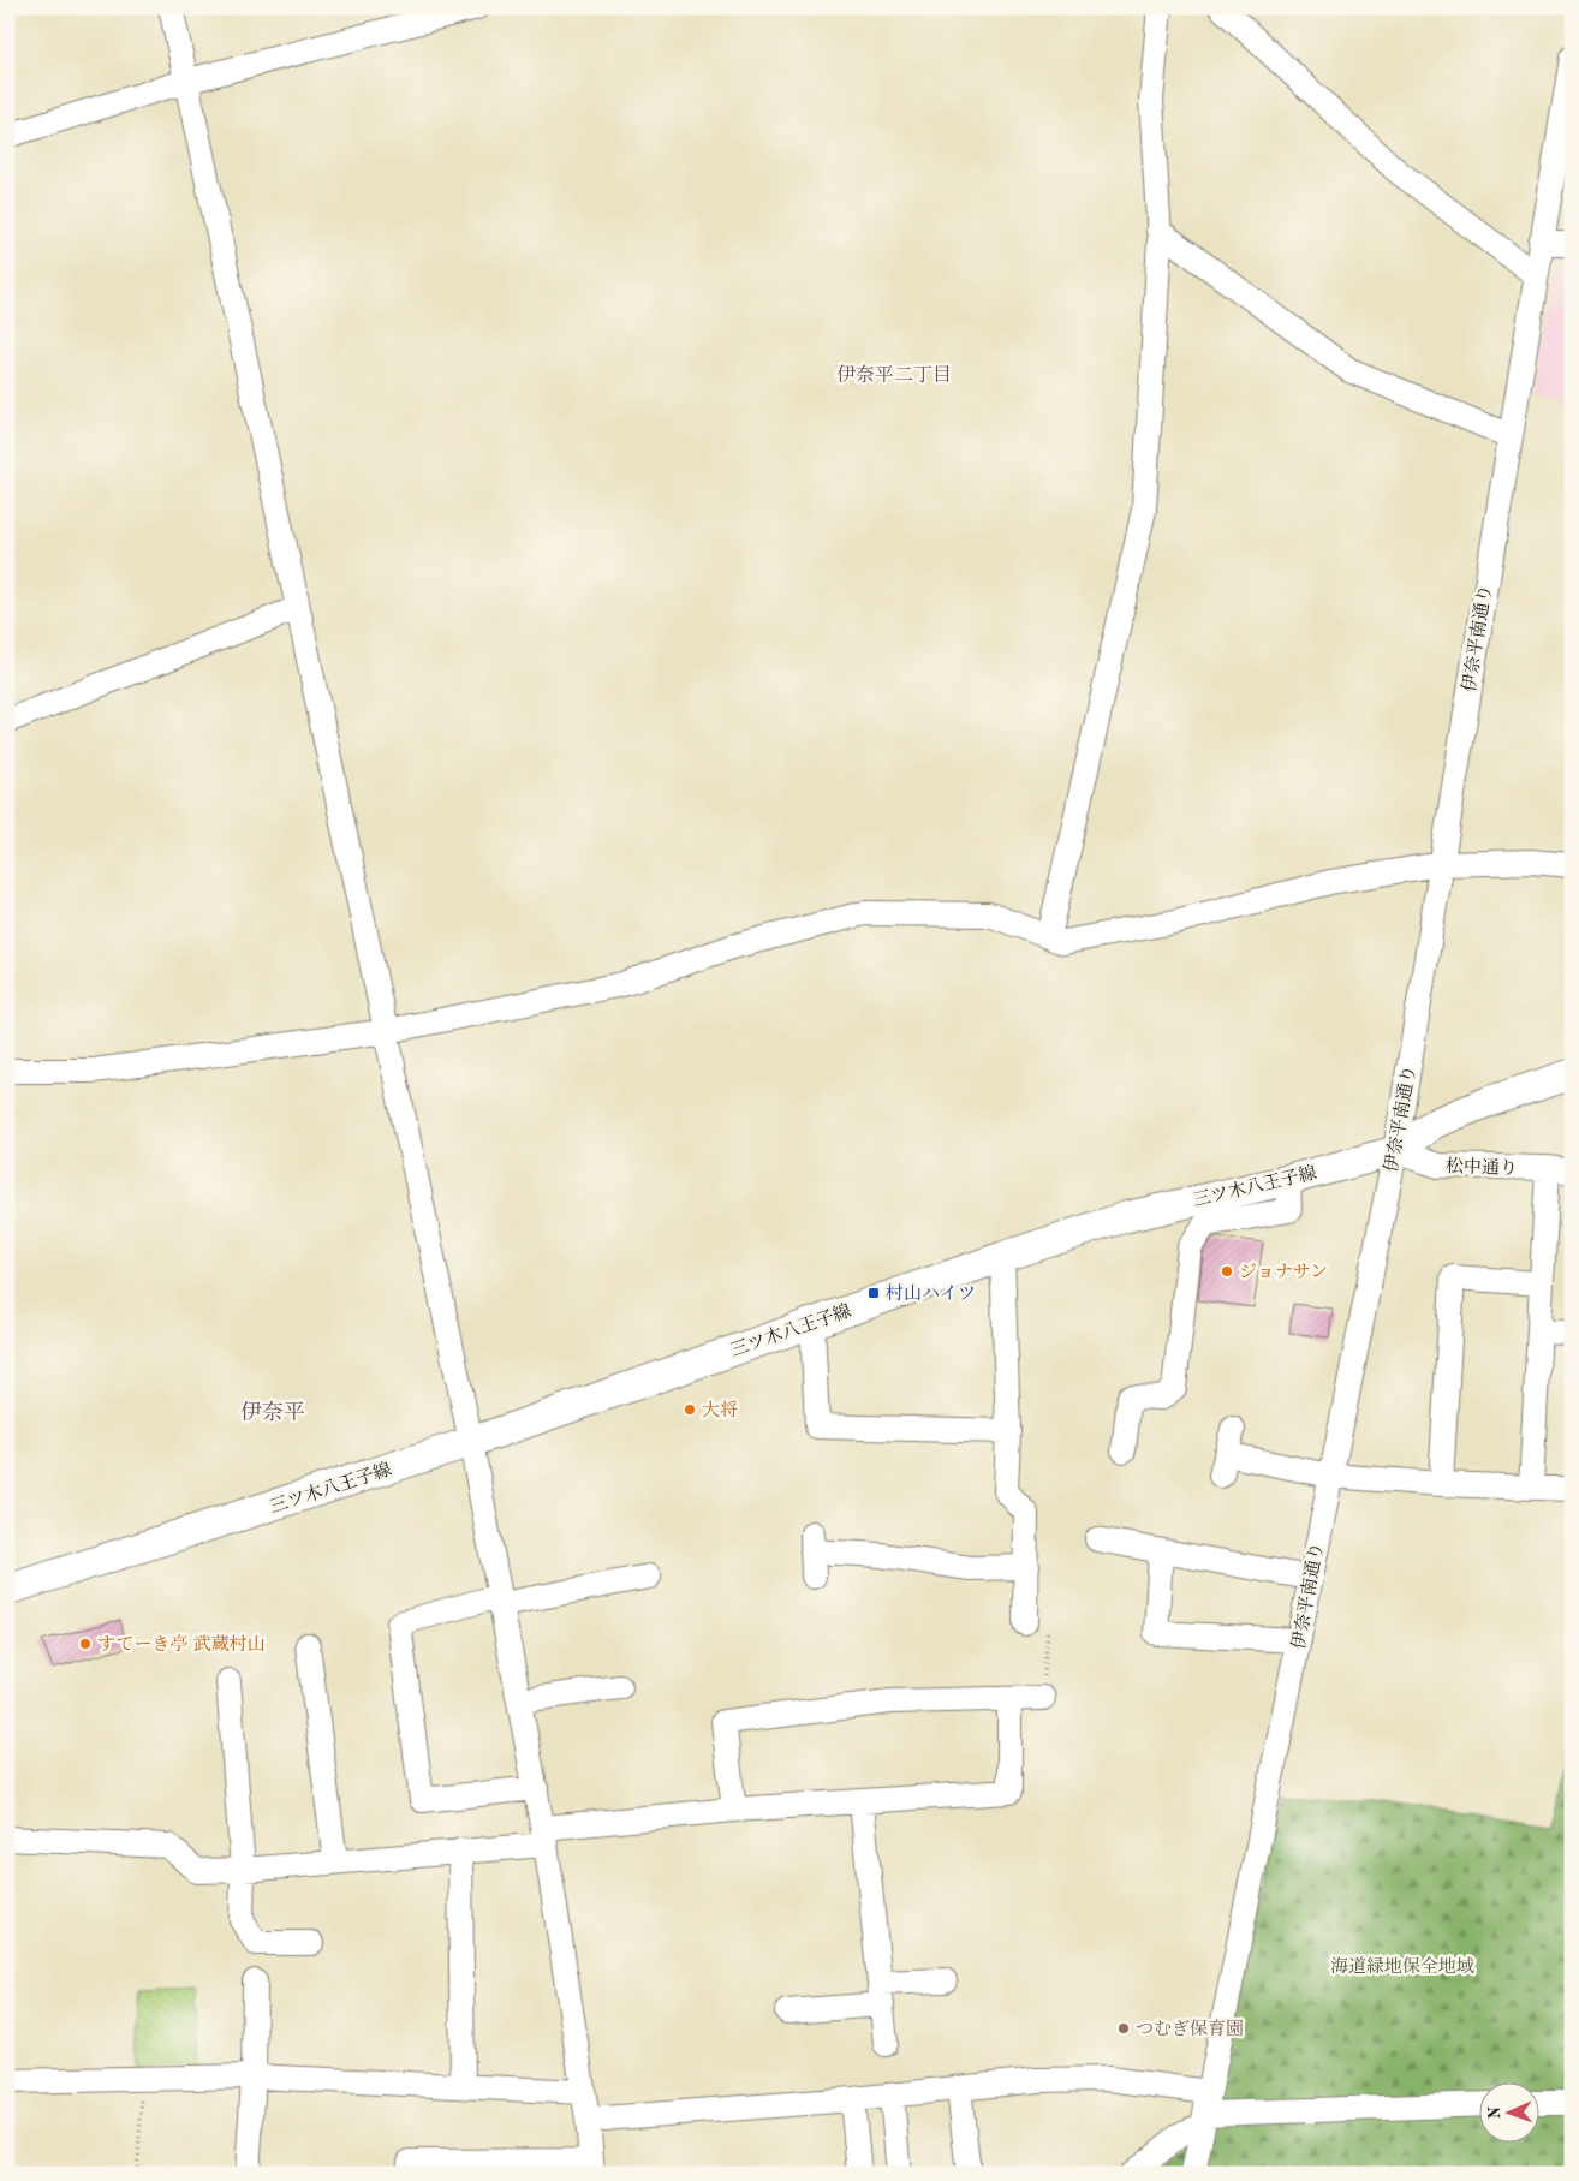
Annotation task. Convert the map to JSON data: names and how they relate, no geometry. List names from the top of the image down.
{
  "streets": {
    "main road": ["三ツ木八王子線"],
    "street": ["伊奈平南通り", "松中通り"]
  },
  "crossings": [
    ["伊奈平南通り", "松中通り"],
    ["伊奈平南通り", "三ツ木八王子線"],
    ["松中通り", "三ツ木八王子線"]
  ],
  "districts": ["伊奈平二丁目", "伊奈平"],
  "parks": ["海道緑地保全地域"],
  "places": {
    "other": [
      "ジョナサン",
      "大将",
      "すてーき亭 武蔵村山",
      "つむぎ保育園"
    ],
    "transit": ["村山ハイツ"]
  },
  "north": "left"
}
